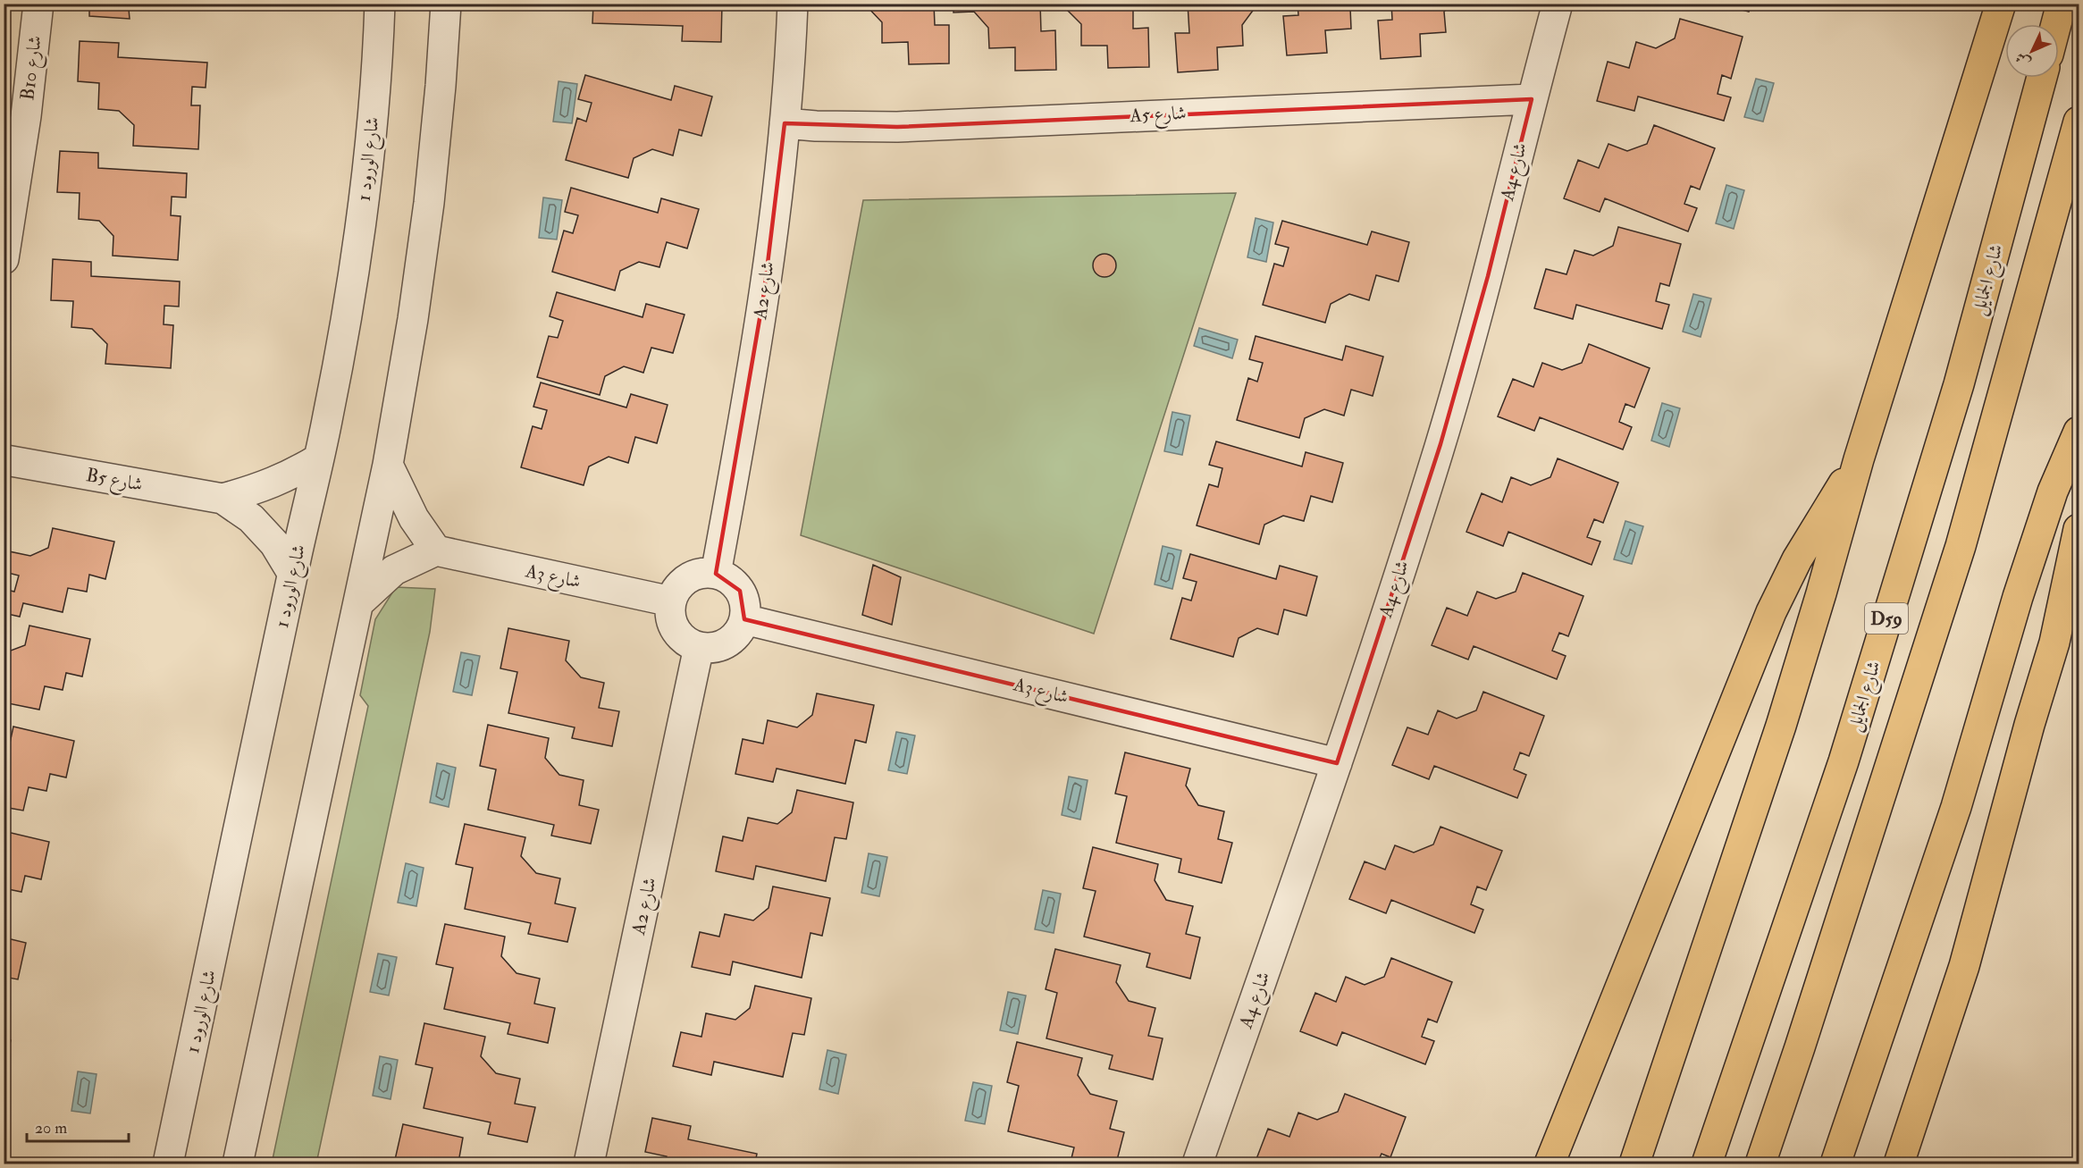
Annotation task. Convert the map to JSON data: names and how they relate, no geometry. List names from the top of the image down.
{
  "streets": {
    "main road": ["شارع الجمايل", "D59"],
    "street": [
      "B10 شارع",
      "A5 شارع",
      "شارع الورود 1",
      "A4 شارع",
      "A2 شارع",
      "B5 شارع",
      "A3 شارع"
    ]
  },
  "crossings": [
    ["A5 شارع", "A4 شارع"],
    ["A5 شارع", "A2 شارع"],
    ["شارع الورود 1", "B5 شارع"],
    ["A4 شارع", "A3 شارع"],
    ["A2 شارع", "A3 شارع"]
  ],
  "scale_bar": "20 m",
  "north": "bottom left"
}
